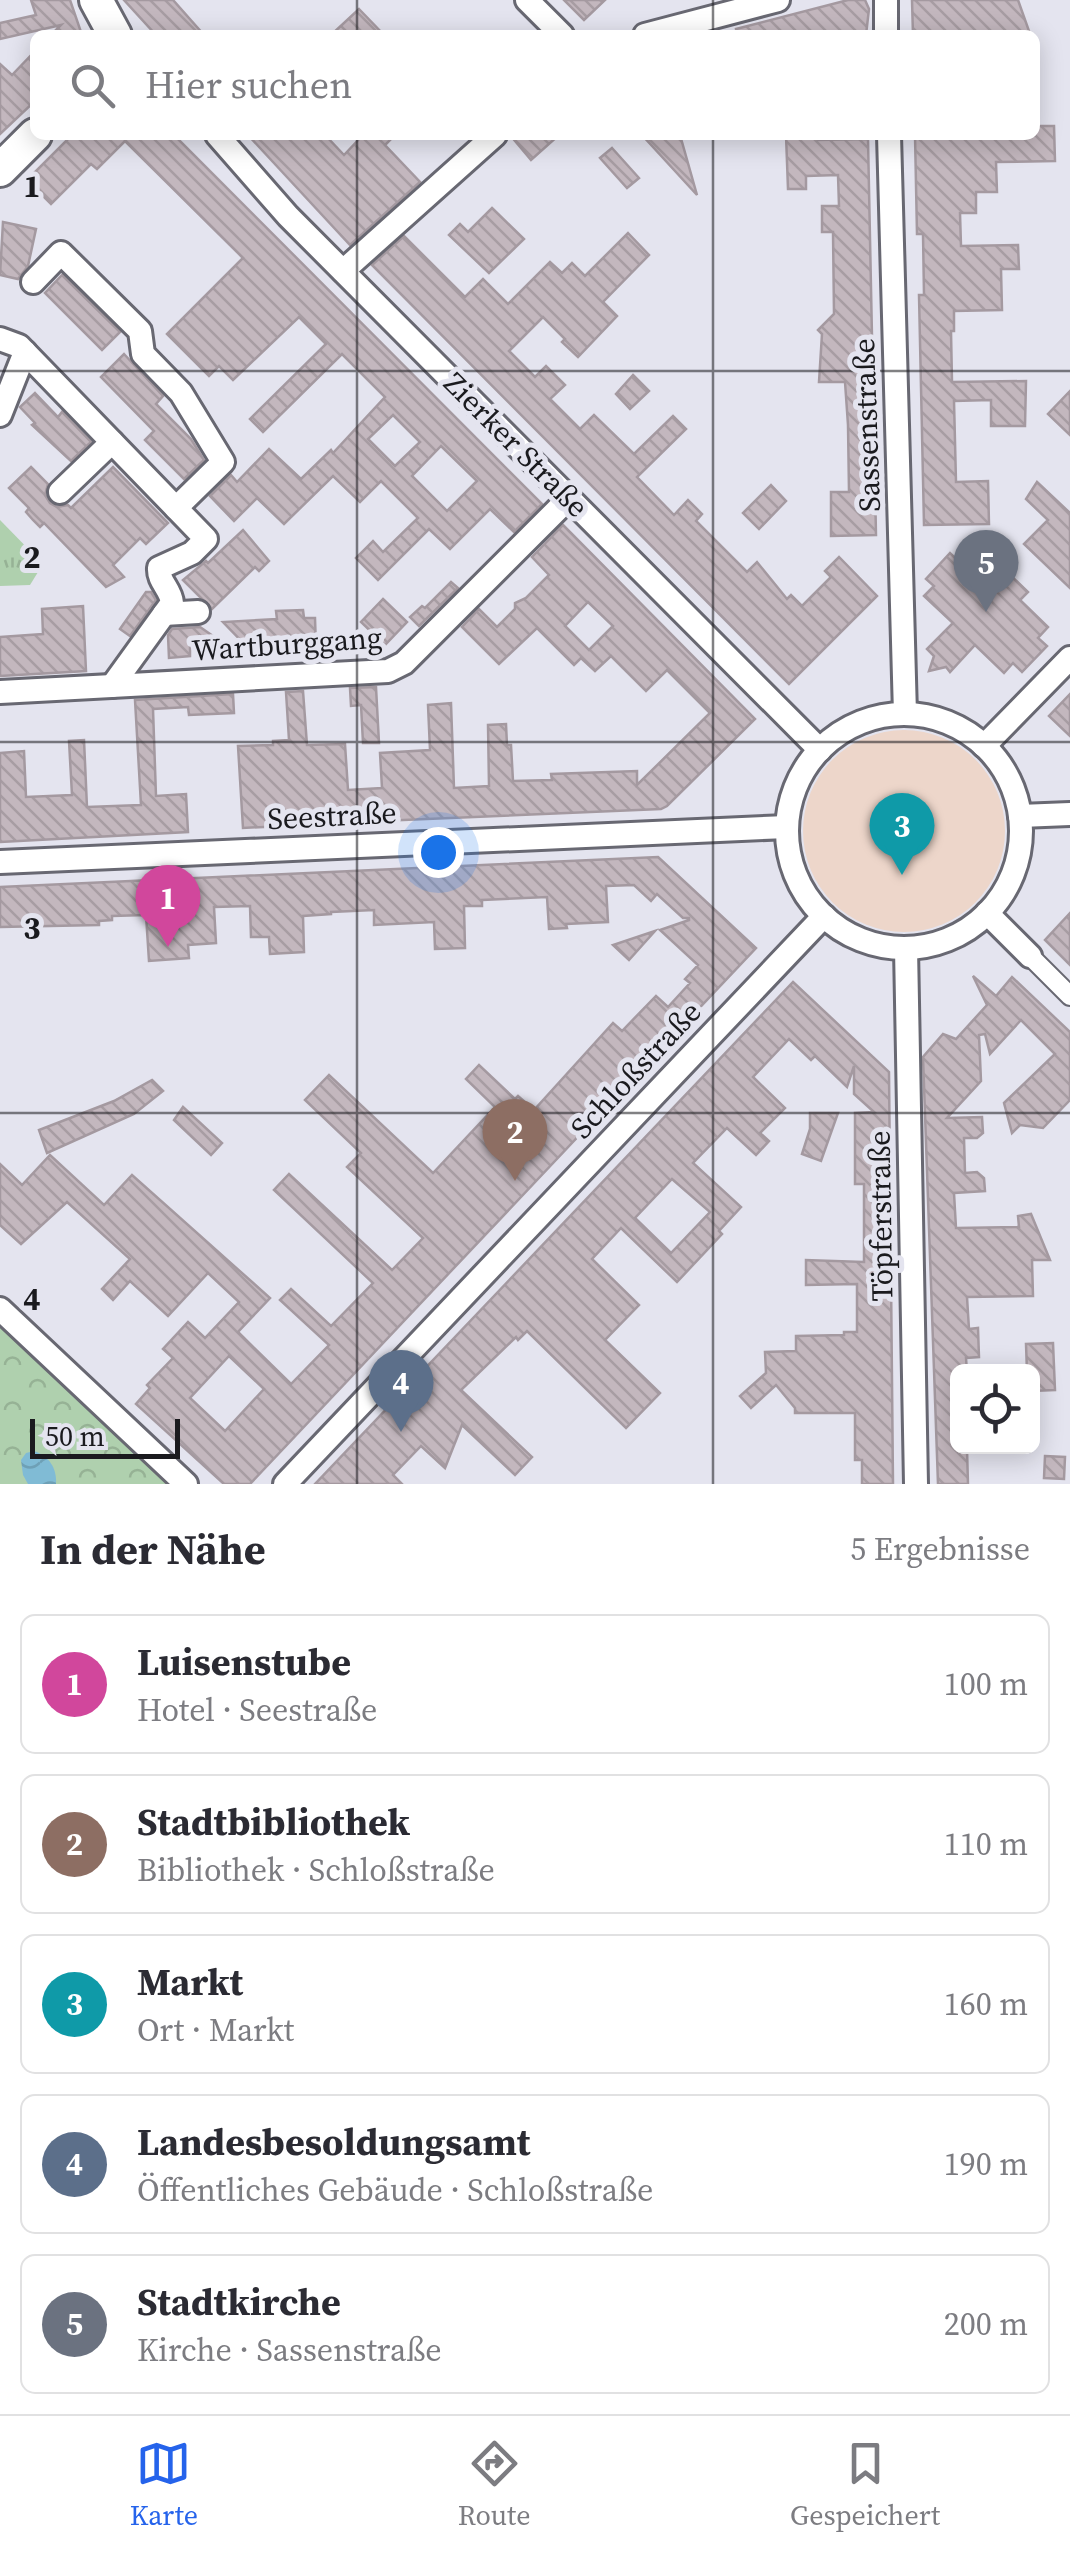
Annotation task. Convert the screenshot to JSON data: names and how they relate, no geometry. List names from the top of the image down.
{
  "streets": {
    "street": [
      "Sassenstraße",
      "Zierker Straße",
      "Wartburggang",
      "Seestraße",
      "Schloßstraße",
      "Töpferstraße"
    ]
  },
  "crossings": [
    ["Sassenstraße", "Zierker Straße"],
    ["Sassenstraße", "Seestraße"],
    ["Sassenstraße", "Schloßstraße"],
    ["Sassenstraße", "Töpferstraße"],
    ["Zierker Straße", "Wartburggang"],
    ["Zierker Straße", "Seestraße"],
    ["Zierker Straße", "Schloßstraße"],
    ["Zierker Straße", "Töpferstraße"],
    ["Seestraße", "Schloßstraße"],
    ["Seestraße", "Töpferstraße"],
    ["Schloßstraße", "Töpferstraße"]
  ],
  "scale_bar": "50 m",
  "page": {
    "search": "Hier suchen",
    "pins": [
      "5",
      "3",
      "1",
      "2",
      "4"
    ],
    "scale": "50 m",
    "heading": ["In der Nähe", "5 Ergebnisse"],
    "list": [
      {
        "mark": "1",
        "name": "Luisenstube",
        "note": "Hotel · Seestraße",
        "value": "100 m"
      },
      {
        "mark": "2",
        "name": "Stadtbibliothek",
        "note": "Bibliothek · Schloßstraße",
        "value": "110 m"
      },
      {
        "mark": "3",
        "name": "Markt",
        "note": "Ort · Markt",
        "value": "160 m"
      },
      {
        "mark": "4",
        "name": "Landesbesoldungsamt",
        "note": "Öffentliches Gebäude · Schloßstraße",
        "value": "190 m"
      },
      {
        "mark": "5",
        "name": "Stadtkirche",
        "note": "Kirche · Sassenstraße",
        "value": "200 m"
      }
    ],
    "nav": ["Karte", "Route", "Gespeichert"]
  },
  "grid": {
    "rows": [
      "1",
      "2",
      "3",
      "4"
    ]
  }
}
